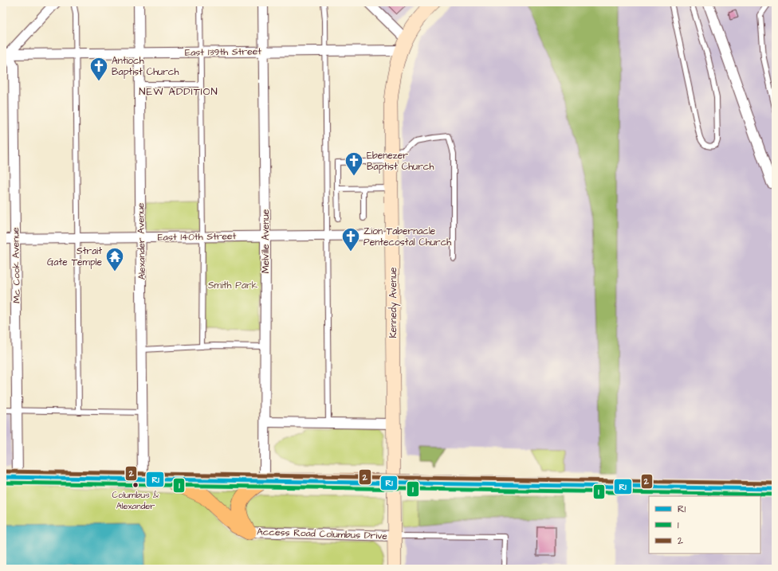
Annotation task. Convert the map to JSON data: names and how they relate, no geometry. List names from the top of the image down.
{
  "streets": {
    "main road": ["Kennedy Avenue"],
    "street": [
      "East 139th Street",
      "East 140th Street",
      "Alexander Avenue",
      "Melville Avenue",
      "Mc Cook Avenue",
      "Access Road Columbus Drive"
    ]
  },
  "crossings": [
    ["East 139th Street", "Alexander Avenue"],
    ["East 139th Street", "Melville Avenue"],
    ["East 139th Street", "Mc Cook Avenue"],
    ["East 139th Street", "Kennedy Avenue"],
    ["East 140th Street", "Alexander Avenue"],
    ["East 140th Street", "Melville Avenue"],
    ["East 140th Street", "Mc Cook Avenue"],
    ["East 140th Street", "Kennedy Avenue"],
    ["Kennedy Avenue", "Access Road Columbus Drive"]
  ],
  "districts": ["NEW ADDITION"],
  "parks": ["Smith Park"],
  "places": {
    "church": ["Antioch Baptist Church", "Ebenezer Baptist Church", "Zion Tabernacle Pentecostal Church"],
    "temple": ["Strait Gate Temple"],
    "other": ["Columbus & Alexander"]
  },
  "lines": ["transit line 2", "transit line R1", "transit line 1"],
  "legend": ["R1", "1", "2"]
}
